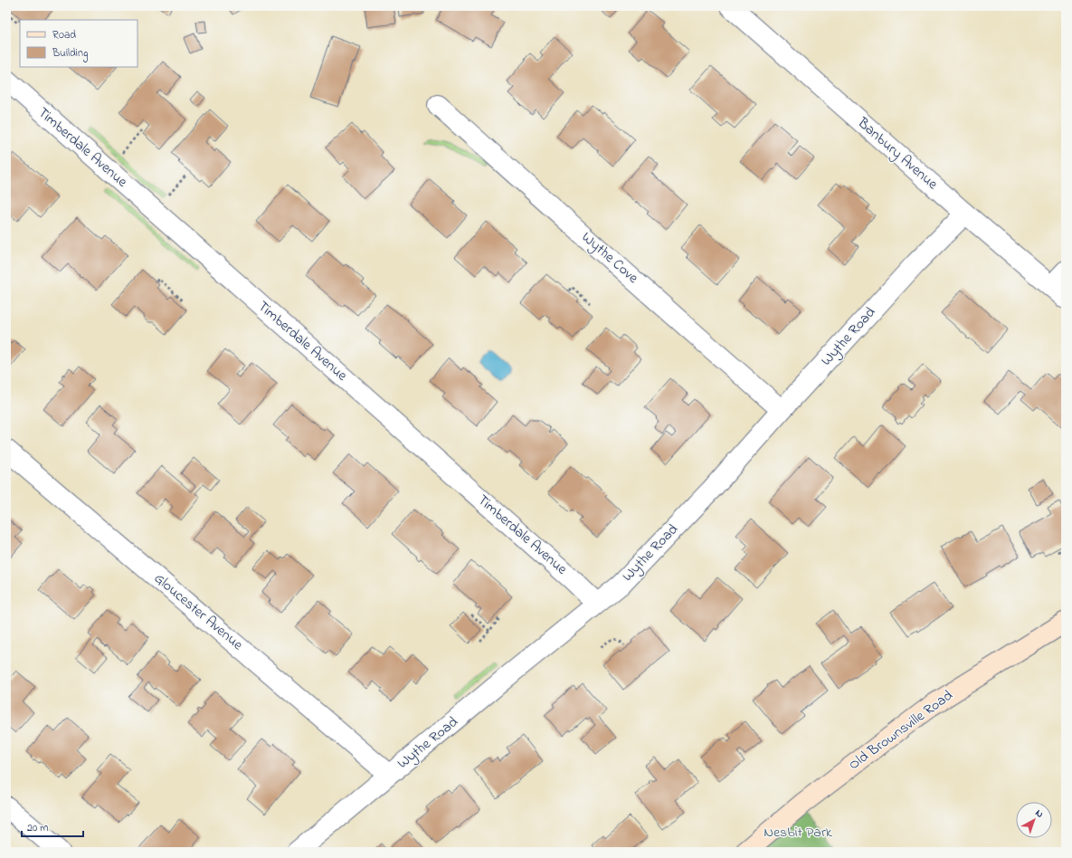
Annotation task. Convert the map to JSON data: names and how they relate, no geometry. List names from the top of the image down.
{
  "streets": {
    "main road": ["Old Brownsville Road"],
    "street": [
      "Timberdale Avenue",
      "Banbury Avenue",
      "Wythe Cove",
      "Wythe Road",
      "Gloucester Avenue"
    ]
  },
  "crossings": [
    ["Timberdale Avenue", "Wythe Road"],
    ["Banbury Avenue", "Wythe Road"],
    ["Wythe Cove", "Wythe Road"],
    ["Wythe Road", "Gloucester Avenue"]
  ],
  "parks": ["Nesbit Park"],
  "legend": ["Road", "Building"],
  "scale_bar": "20 m",
  "north": "top right"
}
